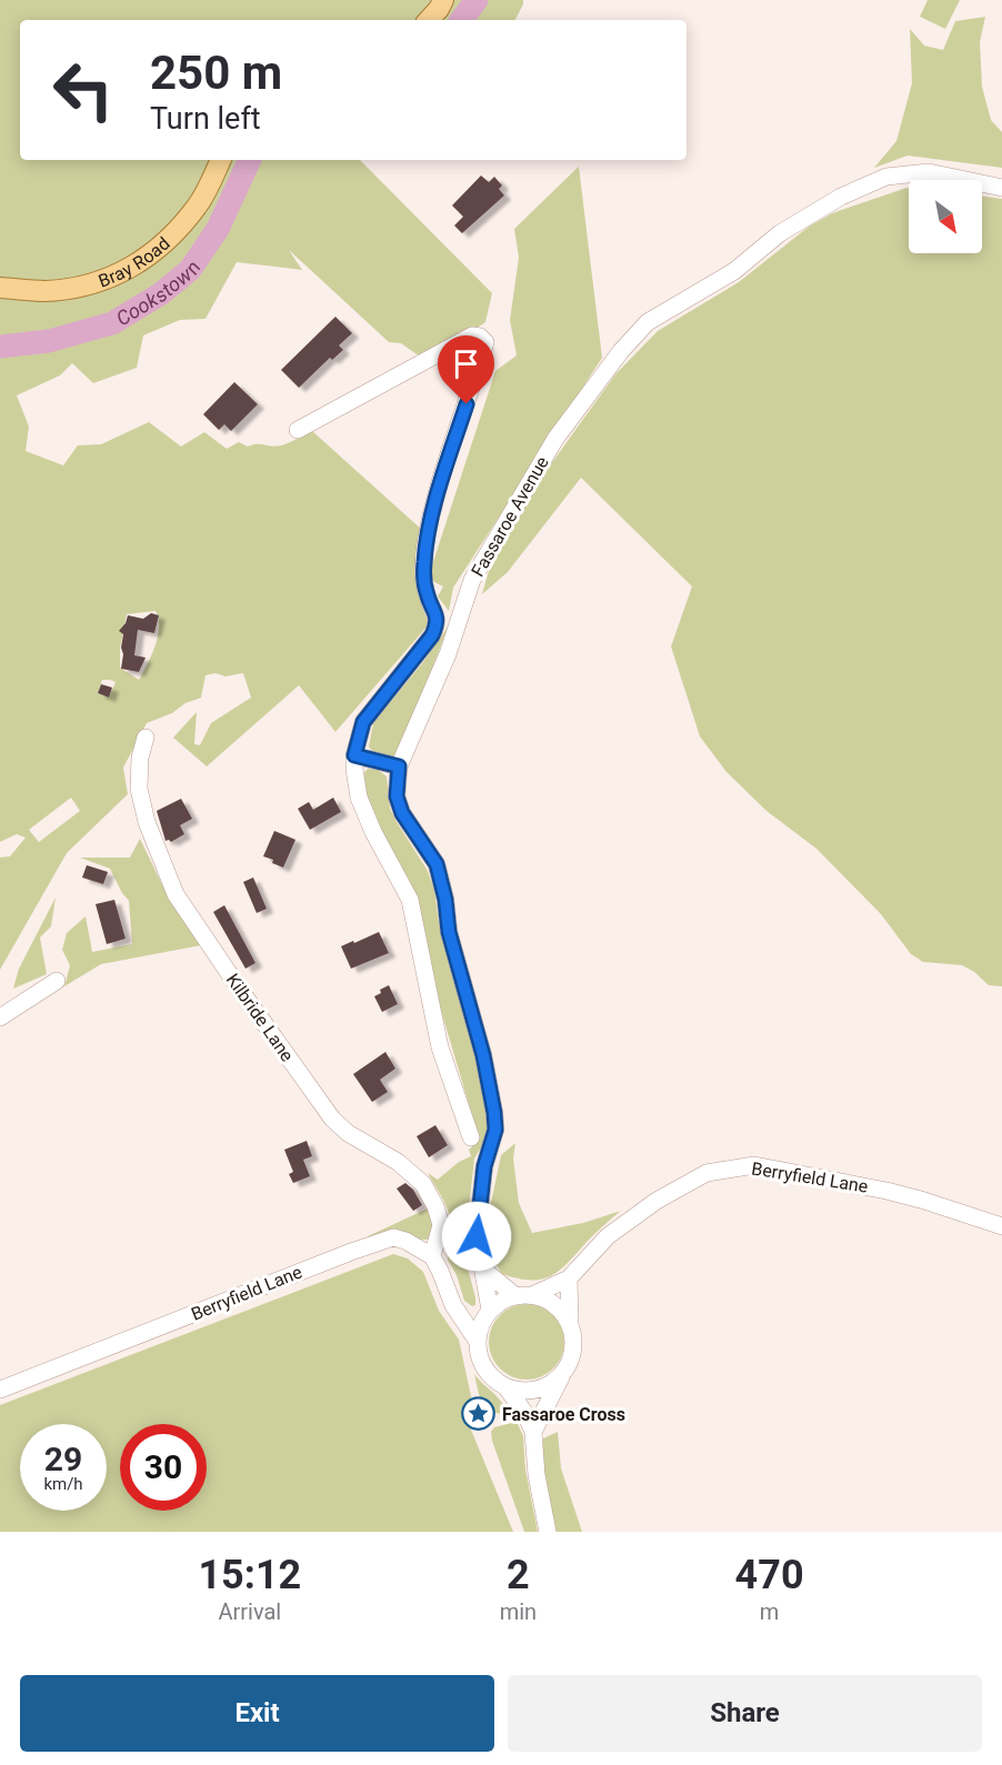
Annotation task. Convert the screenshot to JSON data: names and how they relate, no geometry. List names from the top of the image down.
{
  "streets": {
    "main road": ["Bray Road"],
    "street": ["Fassaroe Avenue", "Kilbride Lane", "Berryfield Lane"]
  },
  "crossings": [
    ["Fassaroe Avenue", "Berryfield Lane"],
    ["Kilbride Lane", "Berryfield Lane"]
  ],
  "water": ["Cookstown"],
  "places": {
    "place": ["Fassaroe Cross"]
  },
  "north": "bottom right",
  "page": {
    "turn": ["250 m", "Turn left"],
    "speed": "29 km/h",
    "limit": "30",
    "eta": [
      "15:12",
      "Arrival",
      "2",
      "min",
      "470",
      "m"
    ],
    "buttons": ["Exit", "Share"]
  }
}
